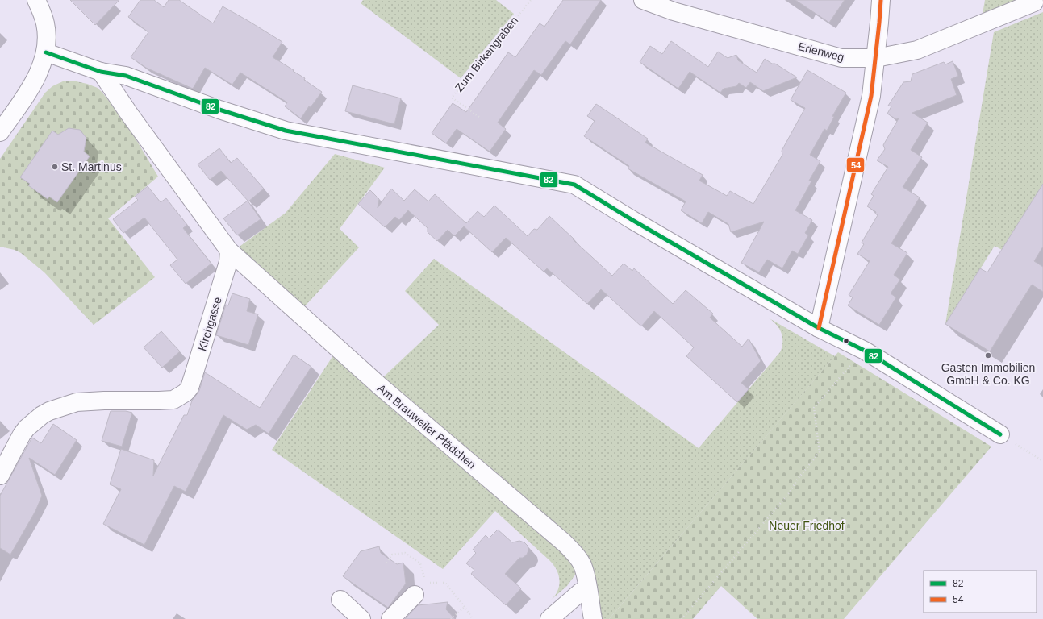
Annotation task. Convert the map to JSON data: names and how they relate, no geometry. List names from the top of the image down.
{
  "streets": {
    "street": ["Erlenweg", "Kirchgasse", "Am Brauweiler Pfädchen"],
    "path": ["Zum Birkengraben"]
  },
  "crossings": [
    ["Kirchgasse", "Am Brauweiler Pfädchen"]
  ],
  "parks": ["Neuer Friedhof"],
  "places": ["St. Martinus", "Gasten Immobilien GmbH & Co. KG"],
  "lines": ["transit line 54", "transit line 82"],
  "legend": ["82", "54"]
}
